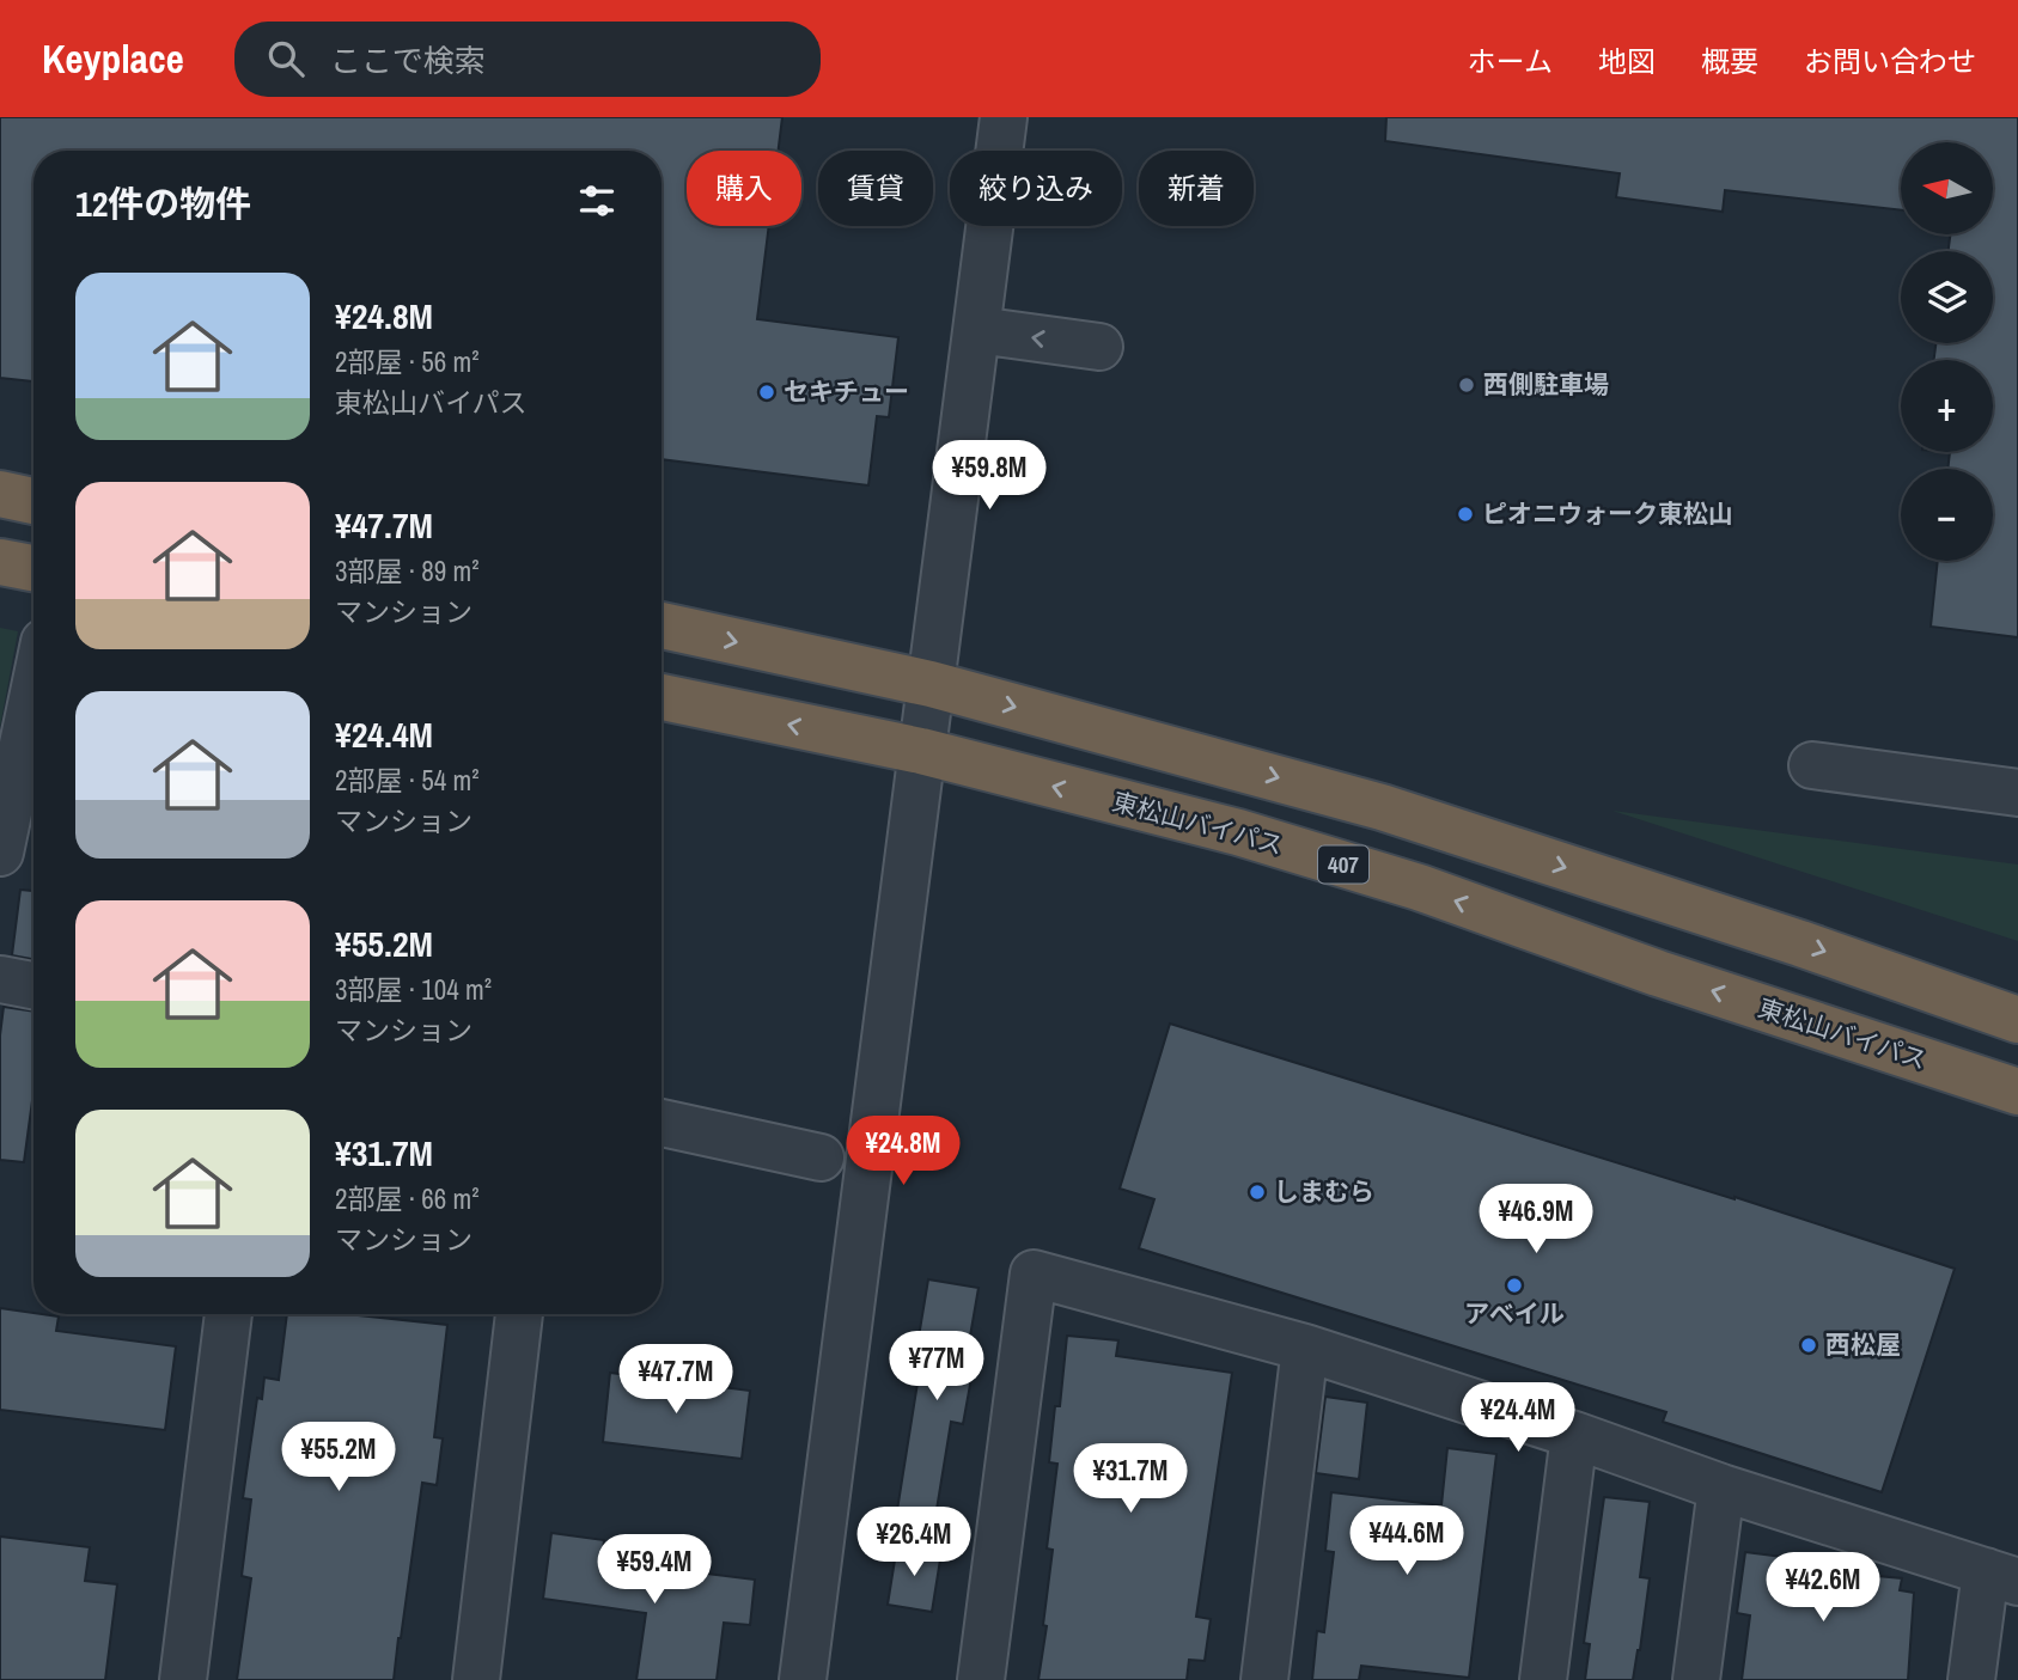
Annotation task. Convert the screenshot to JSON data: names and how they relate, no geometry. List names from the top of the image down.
{
  "streets": {
    "highway": ["東松山バイパス", "407"]
  },
  "places": [
    "西側駐車場",
    "セキチュー",
    "ピオニウォーク東松山",
    "しまむら",
    "アベイル",
    "西松屋"
  ],
  "north": "left",
  "page": {
    "header": "Keyplace",
    "search": "ここで検索",
    "nav": [
      "ホーム",
      "地図",
      "概要",
      "お問い合わせ"
    ],
    "map_buttons": ["+", "−"],
    "chip": [
      "購入",
      "賃貸",
      "絞り込み",
      "新着"
    ],
    "heading": "12件の物件",
    "list": [
      {
        "name": "¥24.8M",
        "note": "2部屋 · 56 m² · 東松山バイパス"
      },
      {
        "name": "¥47.7M",
        "note": "3部屋 · 89 m² · マンション"
      },
      {
        "name": "¥24.4M",
        "note": "2部屋 · 54 m² · マンション"
      },
      {
        "name": "¥55.2M",
        "note": "3部屋 · 104 m² · マンション"
      },
      {
        "name": "¥31.7M",
        "note": "2部屋 · 66 m² · マンション"
      }
    ],
    "price": [
      "¥59.8M",
      "¥24.8M",
      "¥46.9M",
      "¥77M",
      "¥47.7M",
      "¥24.4M",
      "¥55.2M",
      "¥31.7M",
      "¥44.6M",
      "¥26.4M",
      "¥59.4M",
      "¥42.6M"
    ]
  }
}
